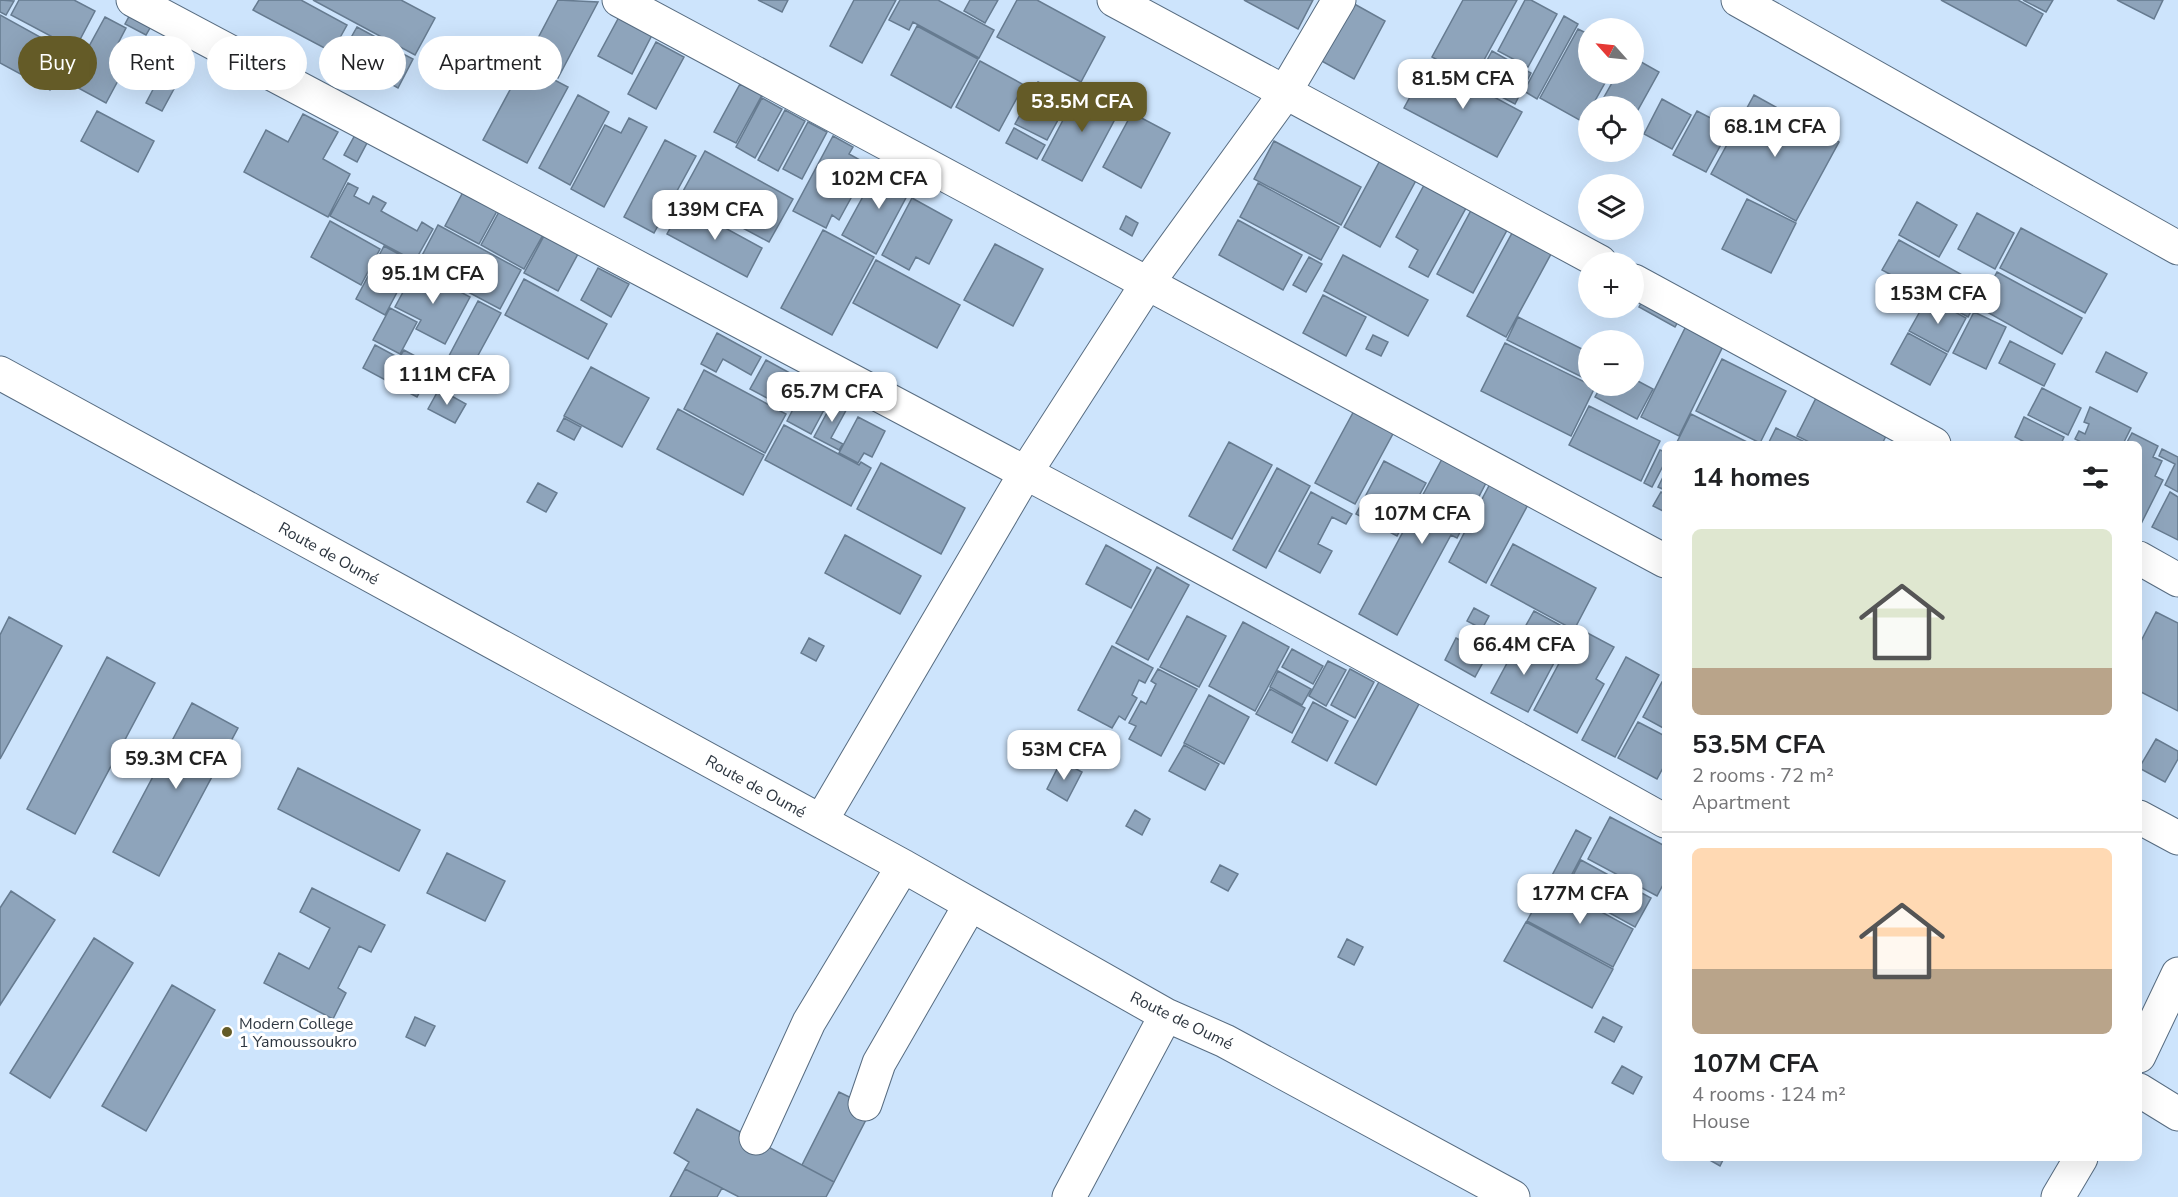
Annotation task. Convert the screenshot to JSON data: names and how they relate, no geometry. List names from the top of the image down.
{
  "streets": {
    "street": ["Route de Oumé"]
  },
  "places": ["Modern College 1 Yamoussoukro"],
  "north": "top left",
  "page": {
    "map_buttons": ["+", "−"],
    "chip": [
      "Buy",
      "Rent",
      "Filters",
      "New",
      "Apartment"
    ],
    "price": [
      "81.5M CFA",
      "53.5M CFA",
      "68.1M CFA",
      "102M CFA",
      "139M CFA",
      "95.1M CFA",
      "153M CFA",
      "111M CFA",
      "65.7M CFA",
      "107M CFA",
      "66.4M CFA",
      "53M CFA",
      "59.3M CFA",
      "177M CFA"
    ],
    "heading": "14 homes",
    "list": [
      {
        "name": "53.5M CFA",
        "note": "2 rooms · 72 m² · Apartment"
      },
      {
        "name": "107M CFA",
        "note": "4 rooms · 124 m² · House"
      }
    ]
  }
}
